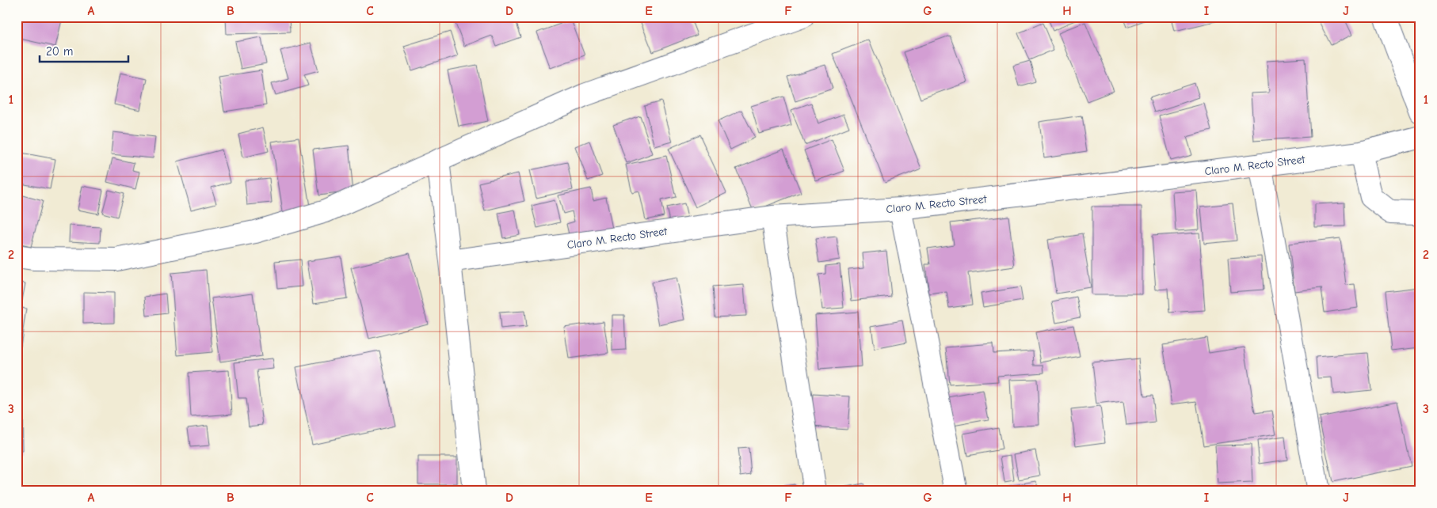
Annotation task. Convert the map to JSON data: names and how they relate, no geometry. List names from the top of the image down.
{
  "streets": {
    "street": ["Claro M. Recto Street"]
  },
  "scale_bar": "20 m",
  "grid": {
    "columns": [
      "A",
      "B",
      "C",
      "D",
      "E",
      "F",
      "G",
      "H",
      "I",
      "J"
    ],
    "rows": ["1", "2", "3"]
  }
}
